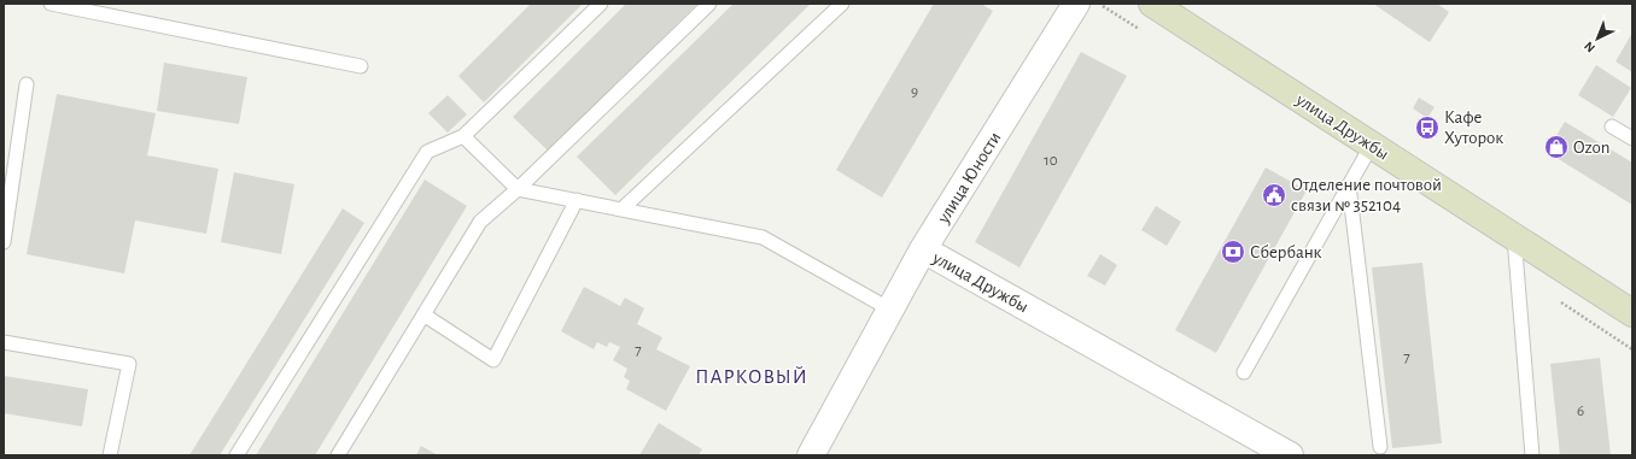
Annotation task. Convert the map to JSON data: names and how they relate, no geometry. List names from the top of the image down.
{
  "streets": {
    "main road": ["улица Дружбы"],
    "street": ["улица Юности"]
  },
  "crossings": [
    ["улица Дружбы", "улица Юности"]
  ],
  "districts": ["ПАРКОВЫЙ"],
  "places": {
    "bus stop": ["Кафе Хуторок"],
    "shop": ["Ozon"],
    "public building": ["Отделение почтовой связи № 352104"],
    "bank": ["Сбербанк"]
  },
  "house_numbers": [
    "9",
    "10",
    "7",
    "7",
    "6"
  ],
  "north": "bottom left"
}
